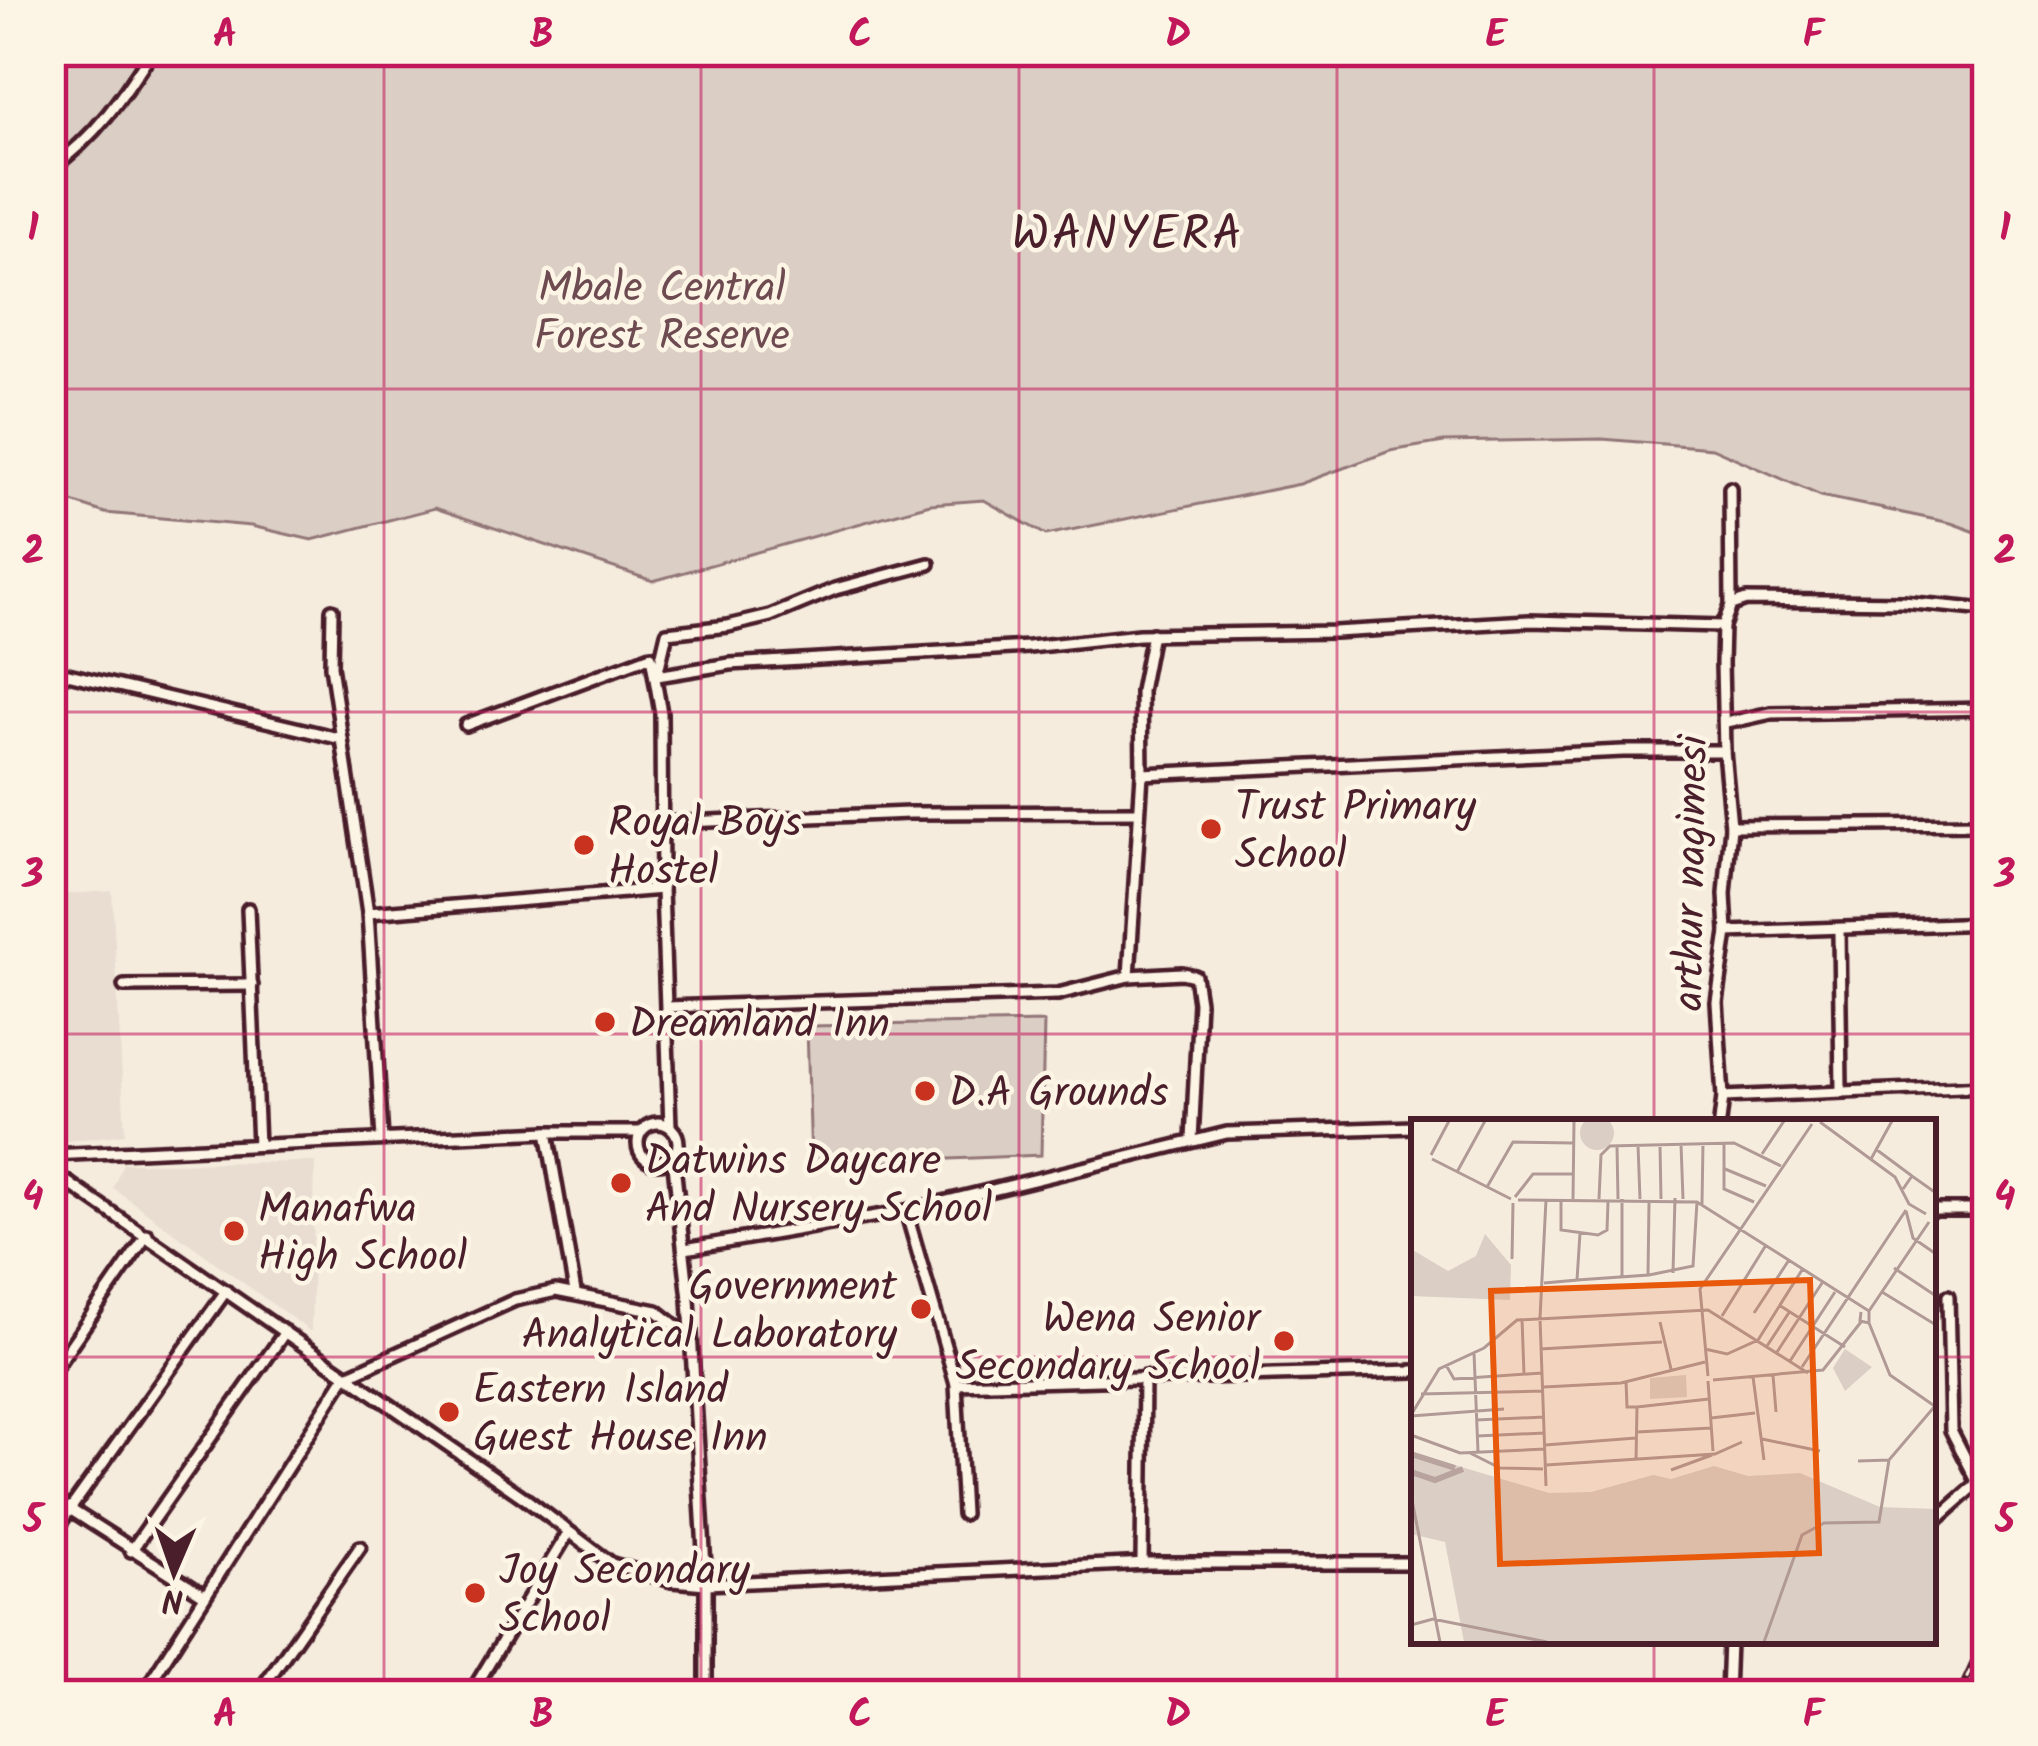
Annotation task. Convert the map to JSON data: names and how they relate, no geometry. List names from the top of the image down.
{
  "streets": {
    "street": ["arthur nagimesi"]
  },
  "districts": ["WANYERA"],
  "parks": ["Mbale Central Forest Reserve"],
  "places": [
    "Trust Primary School",
    "Royal Boys Hostel",
    "Dreamland Inn",
    "D.A Grounds",
    "Datwins Daycare And Nursery School",
    "Manafwa High School",
    "Government Analytical Laboratory",
    "Wena Senior Secondary School",
    "Eastern Island Guest House Inn",
    "Joy Secondary School"
  ],
  "north": "bottom",
  "grid": {
    "columns": [
      "A",
      "B",
      "C",
      "D",
      "E",
      "F"
    ],
    "rows": [
      "1",
      "2",
      "3",
      "4",
      "5"
    ]
  }
}
